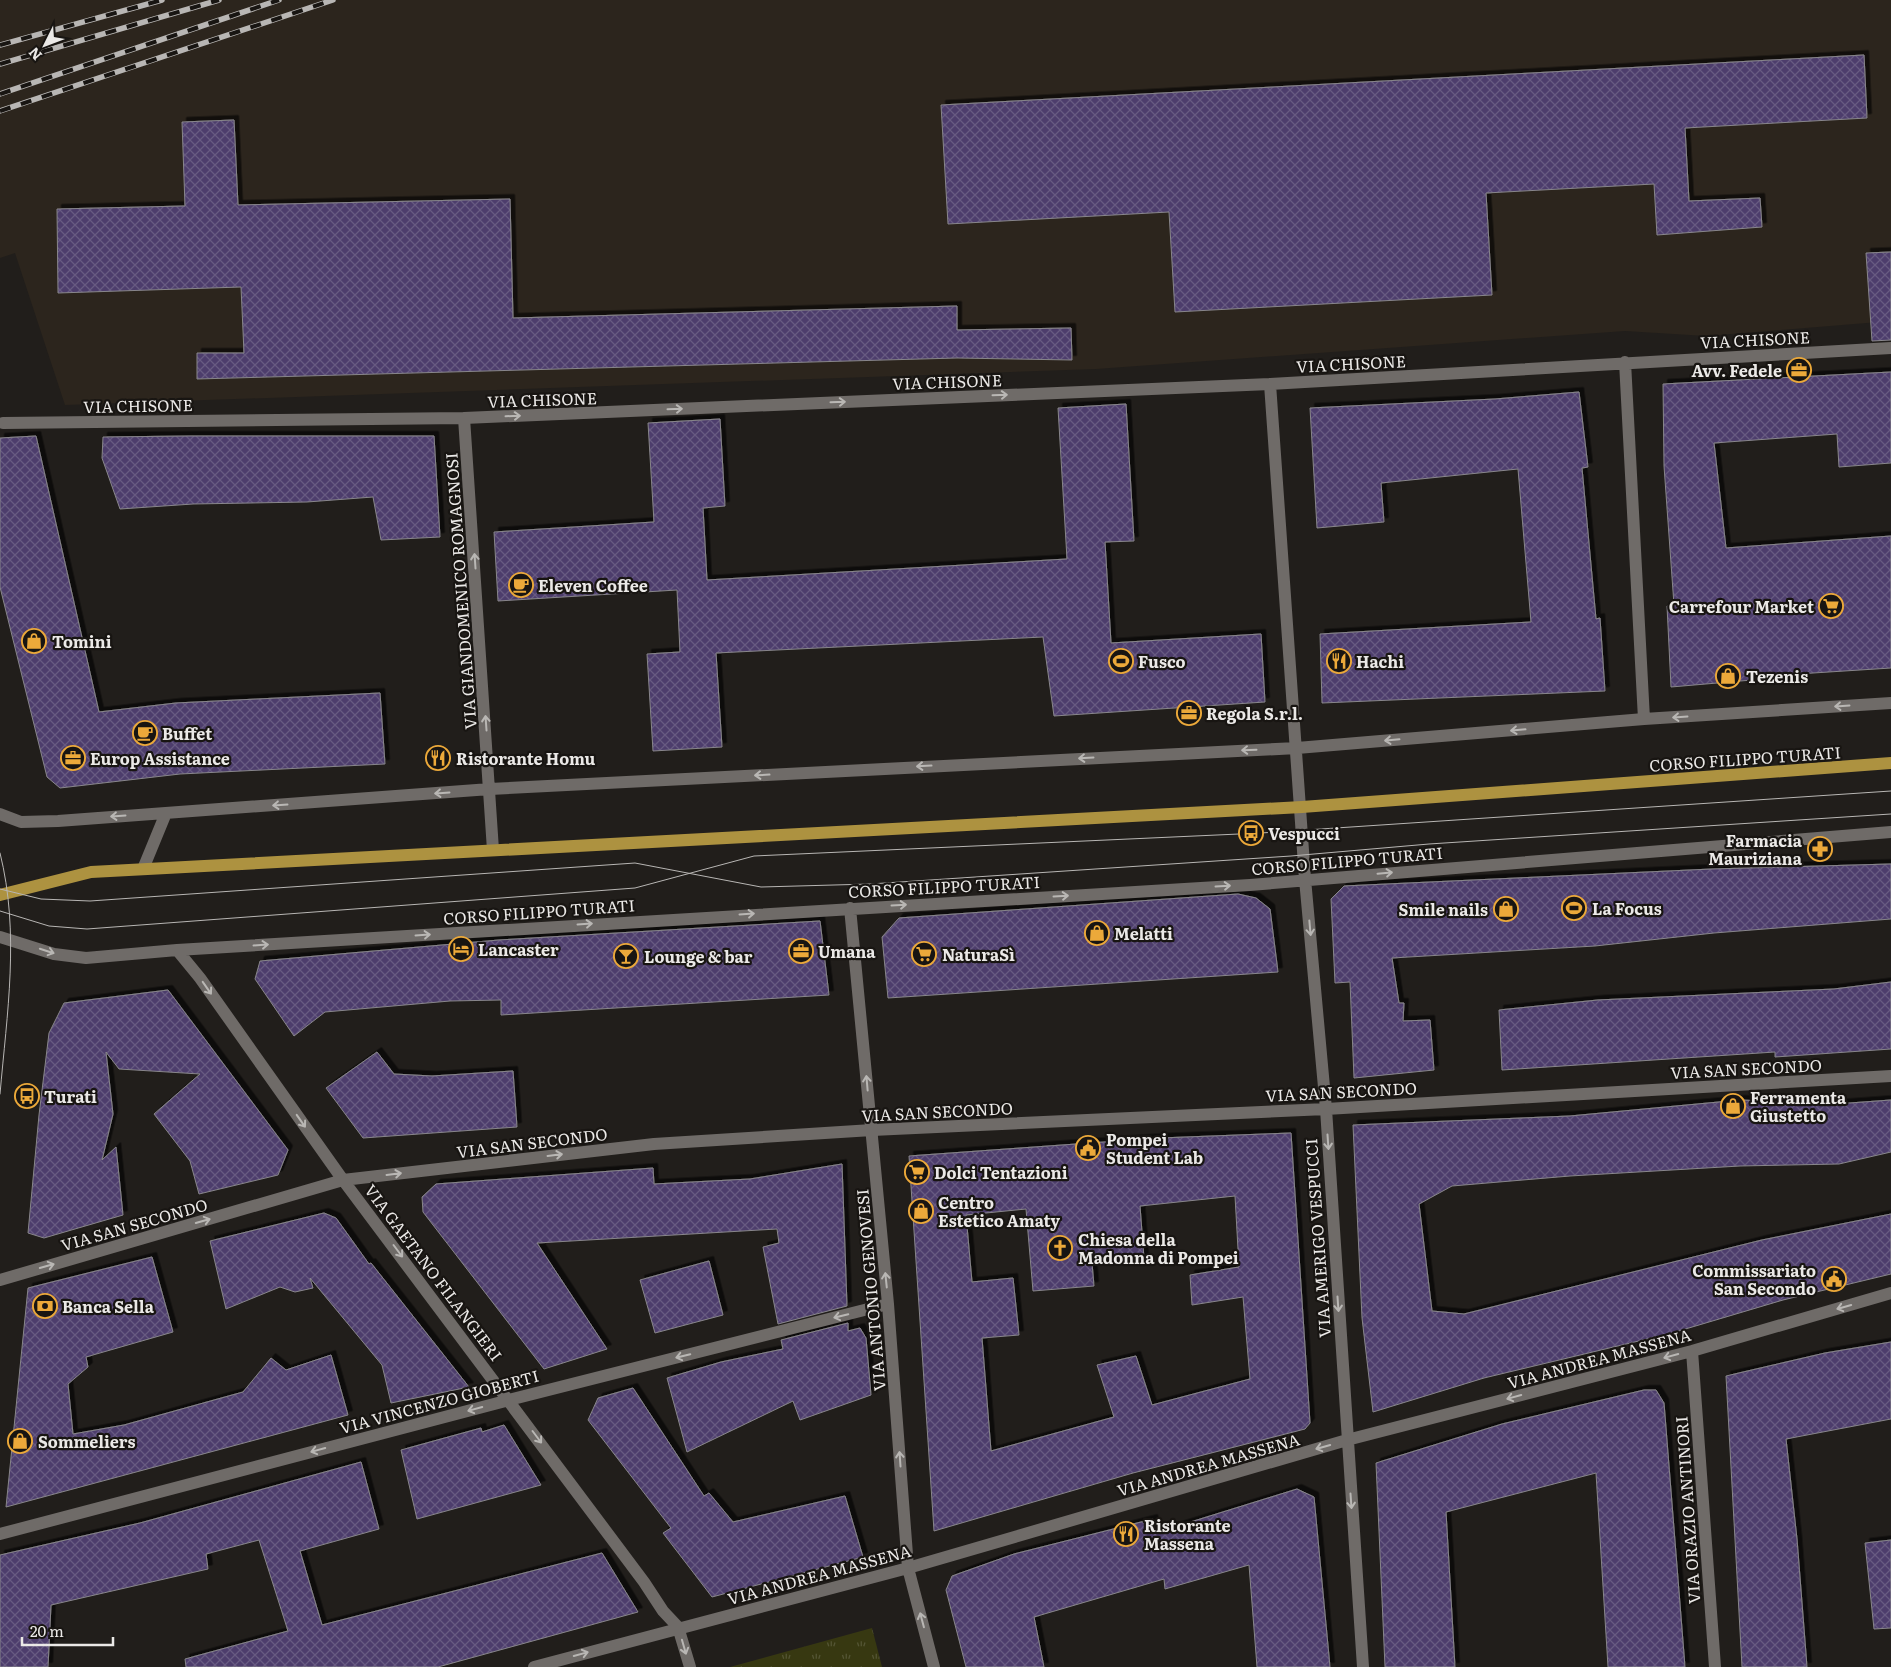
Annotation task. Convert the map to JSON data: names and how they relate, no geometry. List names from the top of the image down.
{
  "streets": {
    "main road": ["CORSO FILIPPO TURATI"],
    "street": [
      "VIA CHISONE",
      "VIA GIANDOMENICO ROMAGNOSI",
      "VIA SAN SECONDO",
      "VIA AMERIGO VESPUCCI",
      "VIA GAETANO FILANGIERI",
      "VIA ANTONIO GENOVESI",
      "VIA ANDREA MASSENA",
      "VIA VINCENZO GIOBERTI",
      "VIA ORAZIO ANTINORI"
    ]
  },
  "crossings": [
    ["VIA CHISONE", "VIA GIANDOMENICO ROMAGNOSI"],
    ["VIA GIANDOMENICO ROMAGNOSI", "CORSO FILIPPO TURATI"],
    ["CORSO FILIPPO TURATI", "VIA AMERIGO VESPUCCI"],
    ["CORSO FILIPPO TURATI", "VIA GAETANO FILANGIERI"],
    ["CORSO FILIPPO TURATI", "VIA ANTONIO GENOVESI"],
    ["VIA SAN SECONDO", "VIA AMERIGO VESPUCCI"],
    ["VIA SAN SECONDO", "VIA GAETANO FILANGIERI"],
    ["VIA SAN SECONDO", "VIA ANTONIO GENOVESI"],
    ["VIA AMERIGO VESPUCCI", "VIA ANDREA MASSENA"],
    ["VIA GAETANO FILANGIERI", "VIA ANDREA MASSENA"],
    ["VIA GAETANO FILANGIERI", "VIA VINCENZO GIOBERTI"],
    ["VIA ANTONIO GENOVESI", "VIA ANDREA MASSENA"],
    ["VIA ANTONIO GENOVESI", "VIA VINCENZO GIOBERTI"],
    ["VIA ANDREA MASSENA", "VIA ORAZIO ANTINORI"]
  ],
  "one_way": [
    "VIA CHISONE",
    "VIA GIANDOMENICO ROMAGNOSI",
    "VIA SAN SECONDO",
    "VIA AMERIGO VESPUCCI",
    "VIA GAETANO FILANGIERI",
    "VIA ANTONIO GENOVESI",
    "VIA VINCENZO GIOBERTI"
  ],
  "places": {
    "office": [
      "Avv. Fedele",
      "Regola S.r.l.",
      "Europ Assistance",
      "Umana"
    ],
    "cafe": ["Eleven Coffee", "Buffet"],
    "supermarket": ["Carrefour Market", "NaturaSì", "Dolci Tentazioni"],
    "shop": [
      "Tomini",
      "Tezenis",
      "Smile nails",
      "Melatti",
      "Ferramenta Giustetto",
      "Centro Estetico Amaty",
      "Sommeliers"
    ],
    "sports": ["Fusco", "La Focus"],
    "restaurant": ["Hachi", "Ristorante Homu", "Ristorante Massena"],
    "bus stop": ["Vespucci", "Turati"],
    "pharmacy": ["Farmacia Mauriziana"],
    "hotel": ["Lancaster"],
    "bar": ["Lounge & bar"],
    "public building": ["Pompei Student Lab", "Commissariato San Secondo"],
    "church": ["Chiesa della Madonna di Pompei"],
    "bank": ["Banca Sella"]
  },
  "scale_bar": "20 m",
  "north": "bottom left"
}
